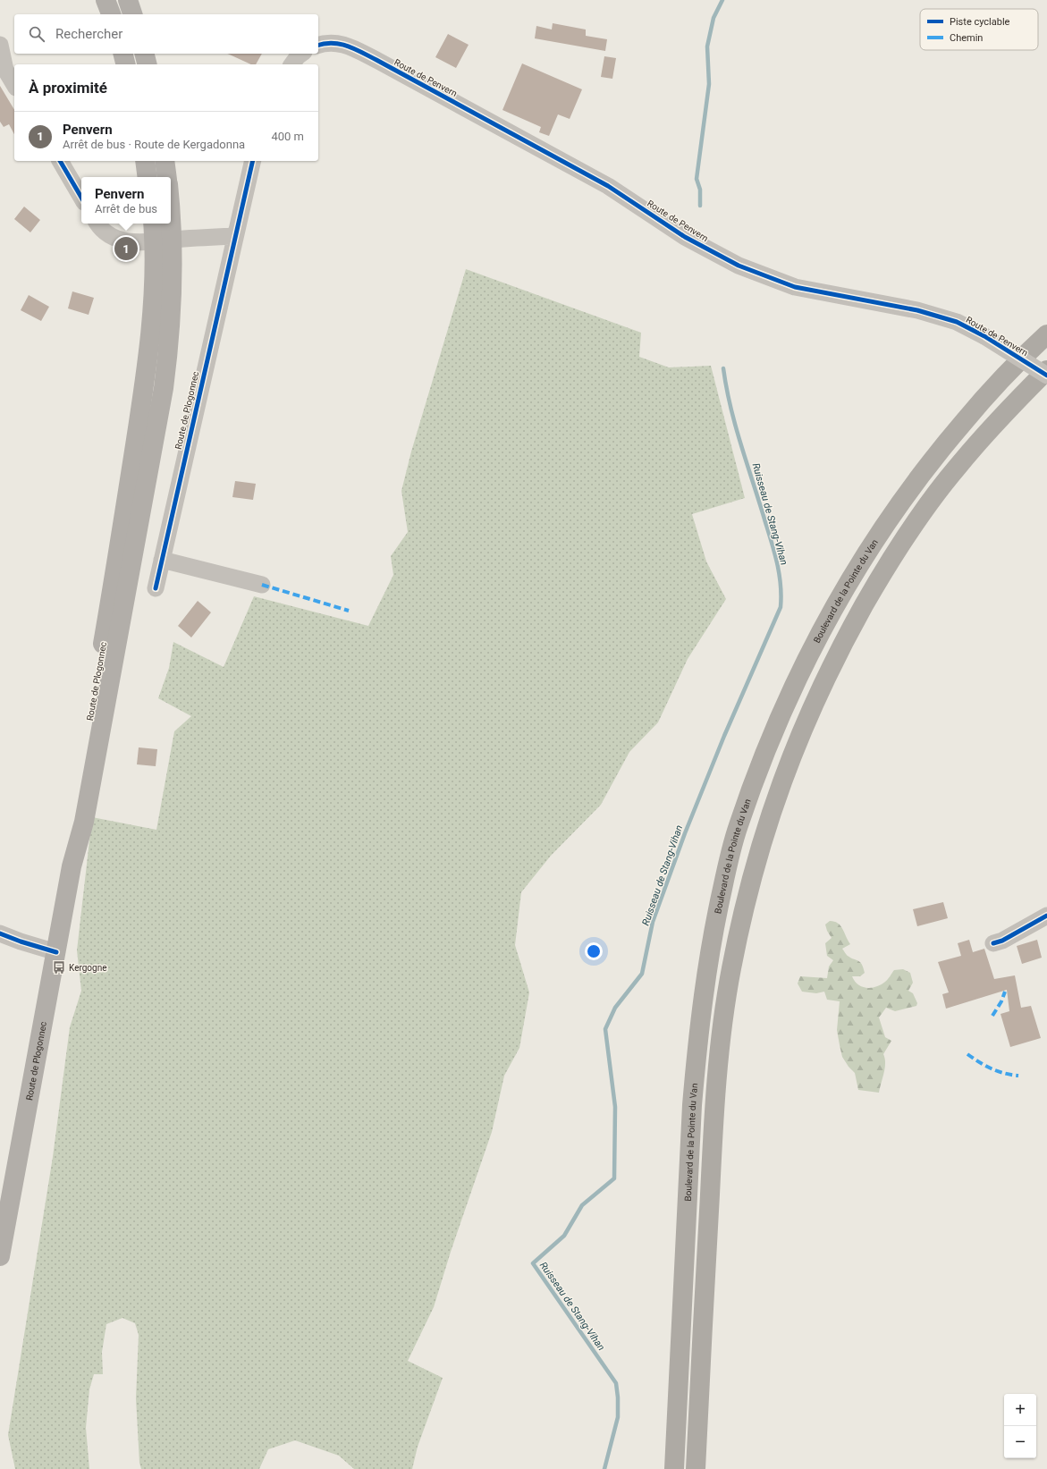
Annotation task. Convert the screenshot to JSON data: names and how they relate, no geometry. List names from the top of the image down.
{
  "streets": {
    "highway": ["Boulevard de la Pointe du Van"],
    "main road": ["Route de Plogonnec"],
    "street": ["Route de Penvern"]
  },
  "water": ["Ruisseau de Stang-Vihan"],
  "places": {
    "bus stop": ["Kergogne"]
  },
  "legend": ["Piste cyclable", "Chemin"],
  "page": {
    "search": "Rechercher",
    "heading": "À proximité",
    "list": [
      {
        "mark": "1",
        "name": "Penvern",
        "note": "Arrêt de bus · Route de Kergadonna",
        "value": "400 m"
      }
    ],
    "popup": ["Penvern", "Arrêt de bus"],
    "pins": "1",
    "map_buttons": ["+", "−"]
  }
}
